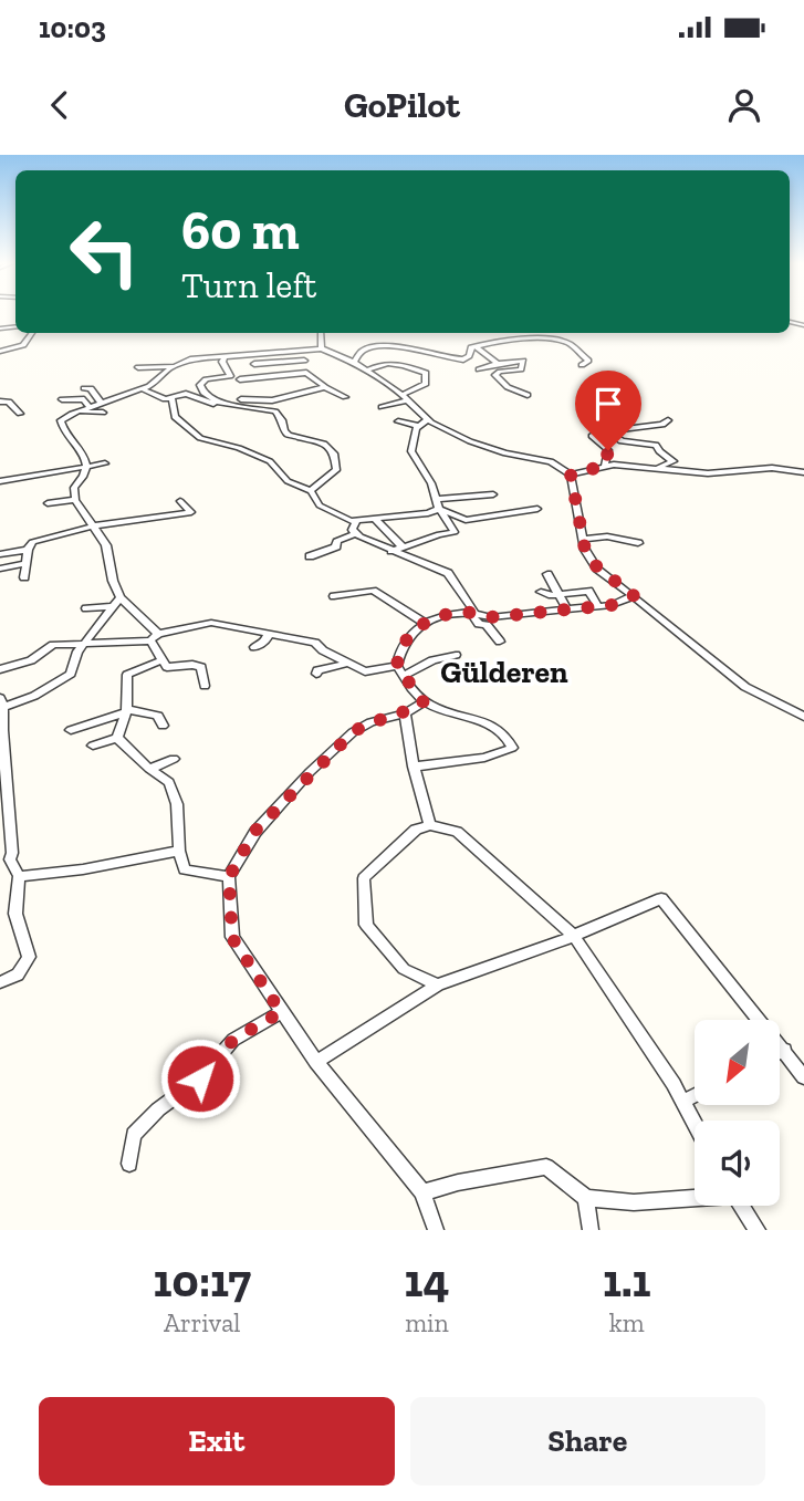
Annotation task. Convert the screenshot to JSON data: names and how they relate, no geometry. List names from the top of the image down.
{
  "districts": ["Gülderen"],
  "north": "bottom left",
  "page": {
    "status": "10:03",
    "header": "GoPilot",
    "turn": ["60 m", "Turn left"],
    "eta": [
      "10:17",
      "Arrival",
      "14",
      "min",
      "1.1",
      "km"
    ],
    "buttons": ["Exit", "Share"]
  }
}
